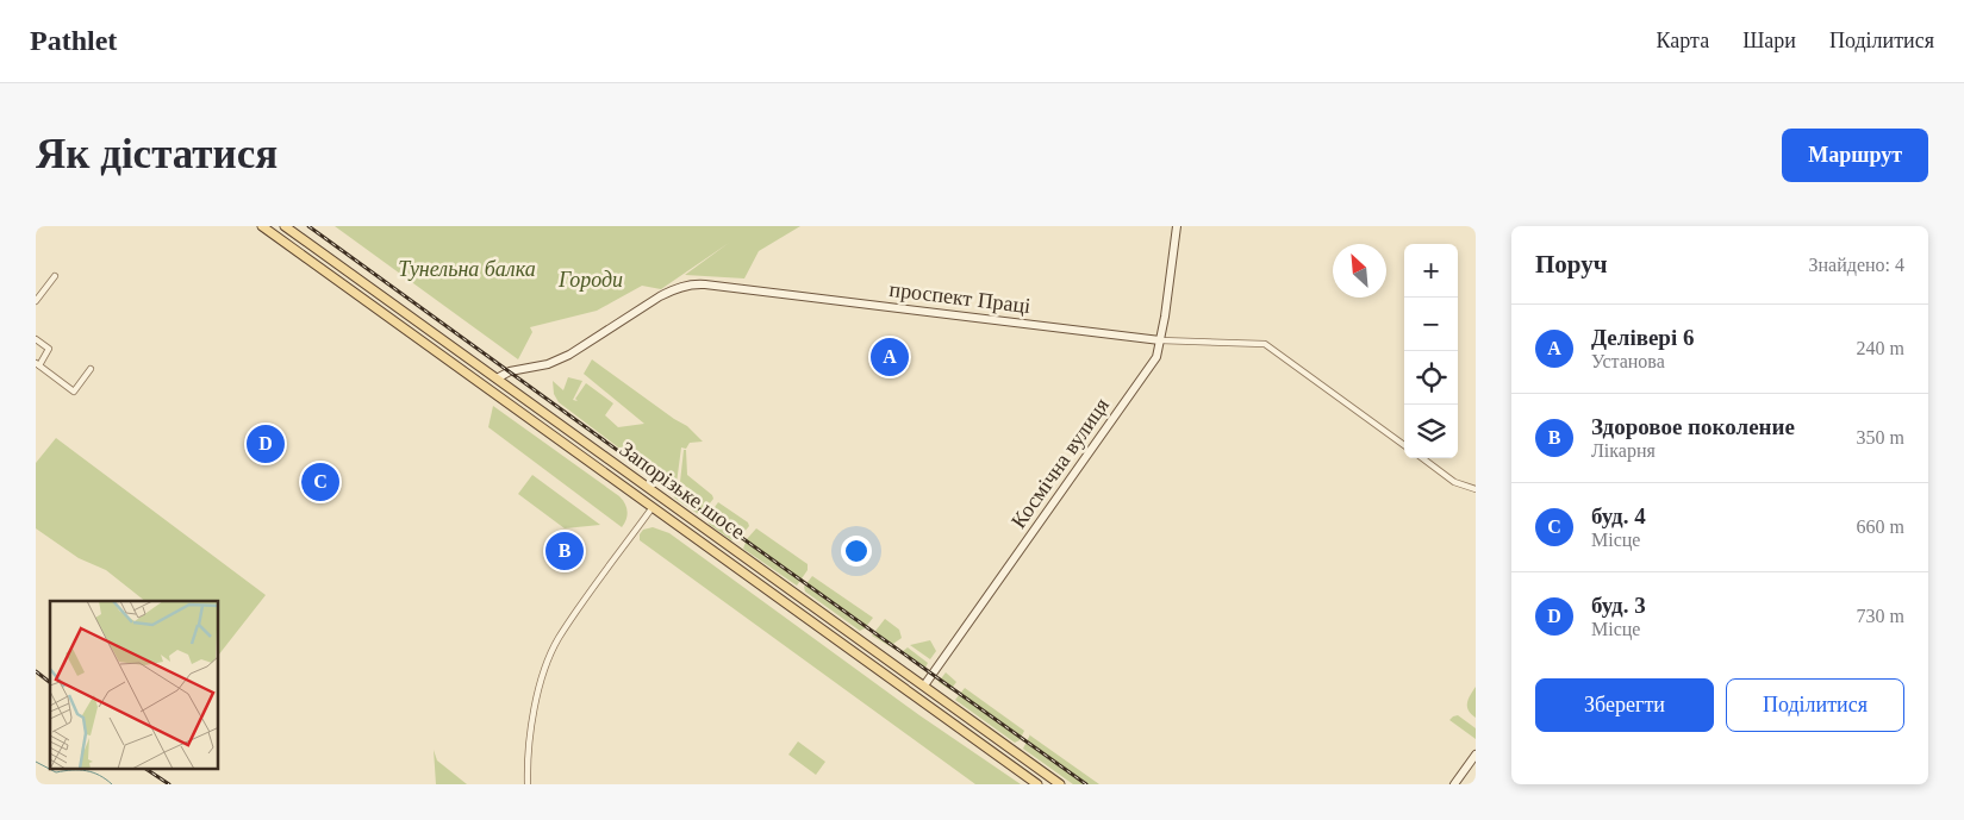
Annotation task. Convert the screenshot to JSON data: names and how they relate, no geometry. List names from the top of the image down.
{
  "streets": {
    "main road": ["Космічна вулиця", "Запорізьке шосе"],
    "street": ["проспект Праці"]
  },
  "crossings": [
    ["проспект Праці", "Космічна вулиця"],
    ["проспект Праці", "Запорізьке шосе"],
    ["Космічна вулиця", "Запорізьке шосе"]
  ],
  "parks": ["Тунельна балка", "Городи"],
  "north": "top left",
  "page": {
    "header": "Pathlet",
    "nav": ["Карта", "Шари", "Поділитися"],
    "buttons": [
      "Маршрут",
      ["Зберегти", "Поділитися"]
    ],
    "title": "Як дістатися",
    "heading": ["Поруч", "Знайдено: 4"],
    "map_buttons": ["+", "−"],
    "list": [
      {
        "mark": "A",
        "name": "Делівері 6",
        "note": "Установа",
        "value": "240 m"
      },
      {
        "mark": "B",
        "name": "Здоровое поколение",
        "note": "Лікарня",
        "value": "350 m"
      },
      {
        "mark": "C",
        "name": "буд. 4",
        "note": "Місце",
        "value": "660 m"
      },
      {
        "mark": "D",
        "name": "буд. 3",
        "note": "Місце",
        "value": "730 m"
      }
    ],
    "pins": [
      "A",
      "D",
      "C",
      "B"
    ]
  }
}
